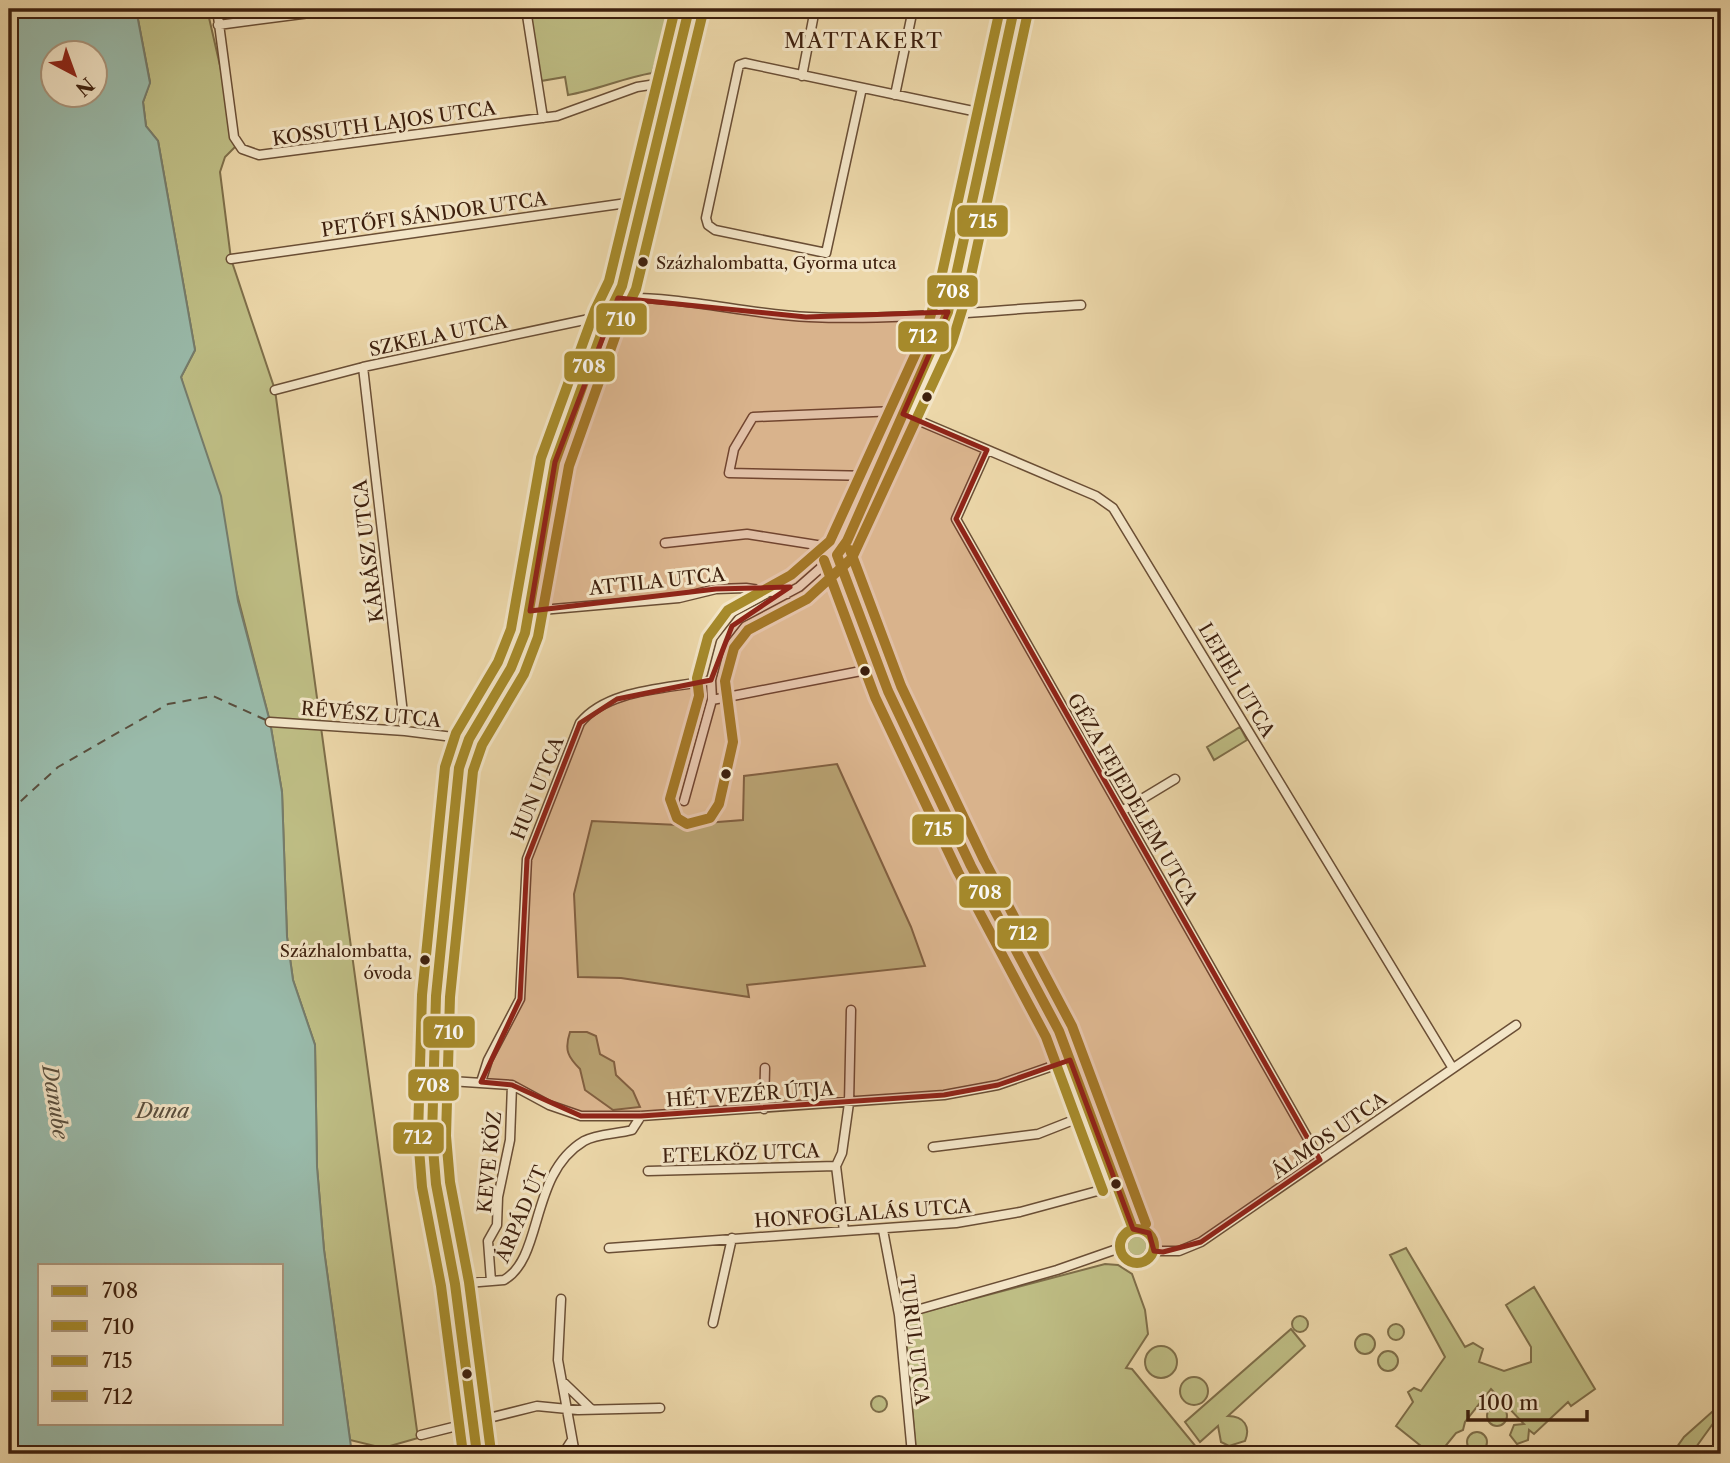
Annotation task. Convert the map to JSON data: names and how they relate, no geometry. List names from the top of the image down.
{
  "streets": {
    "street": [
      "KOSSUTH LAJOS UTCA",
      "PETŐFI SÁNDOR UTCA",
      "SZKELA UTCA",
      "KÁRÁSZ UTCA",
      "ATTILA UTCA",
      "LEHEL UTCA",
      "RÉVÉSZ UTCA",
      "HUN UTCA",
      "GÉZA FEJEDELEM UTCA",
      "HÉT VEZÉR ÚTJA",
      "ÁLMOS UTCA",
      "ETELKÖZ UTCA",
      "KEVE KÖZ",
      "HONFOGLALÁS UTCA",
      "ÁRPÁD ÚT",
      "TURUL UTCA"
    ]
  },
  "crossings": [
    ["SZKELA UTCA", "KÁRÁSZ UTCA"],
    ["KÁRÁSZ UTCA", "RÉVÉSZ UTCA"],
    ["LEHEL UTCA", "GÉZA FEJEDELEM UTCA"],
    ["LEHEL UTCA", "ÁLMOS UTCA"],
    ["HUN UTCA", "HÉT VEZÉR ÚTJA"],
    ["GÉZA FEJEDELEM UTCA", "ÁLMOS UTCA"],
    ["HÉT VEZÉR ÚTJA", "KEVE KÖZ"],
    ["HÉT VEZÉR ÚTJA", "ÁRPÁD ÚT"],
    ["KEVE KÖZ", "ÁRPÁD ÚT"],
    ["HONFOGLALÁS UTCA", "TURUL UTCA"]
  ],
  "districts": ["MATTAKERT"],
  "water": ["Danube", "Duna"],
  "places": ["Százhalombatta, Gyorma utca", "Százhalombatta, óvoda"],
  "lines": [
    "transit line 708",
    "transit line 712",
    "transit line 710",
    "transit line 715"
  ],
  "legend": [
    "708",
    "710",
    "715",
    "712"
  ],
  "scale_bar": "100 m",
  "north": "bottom right"
}
